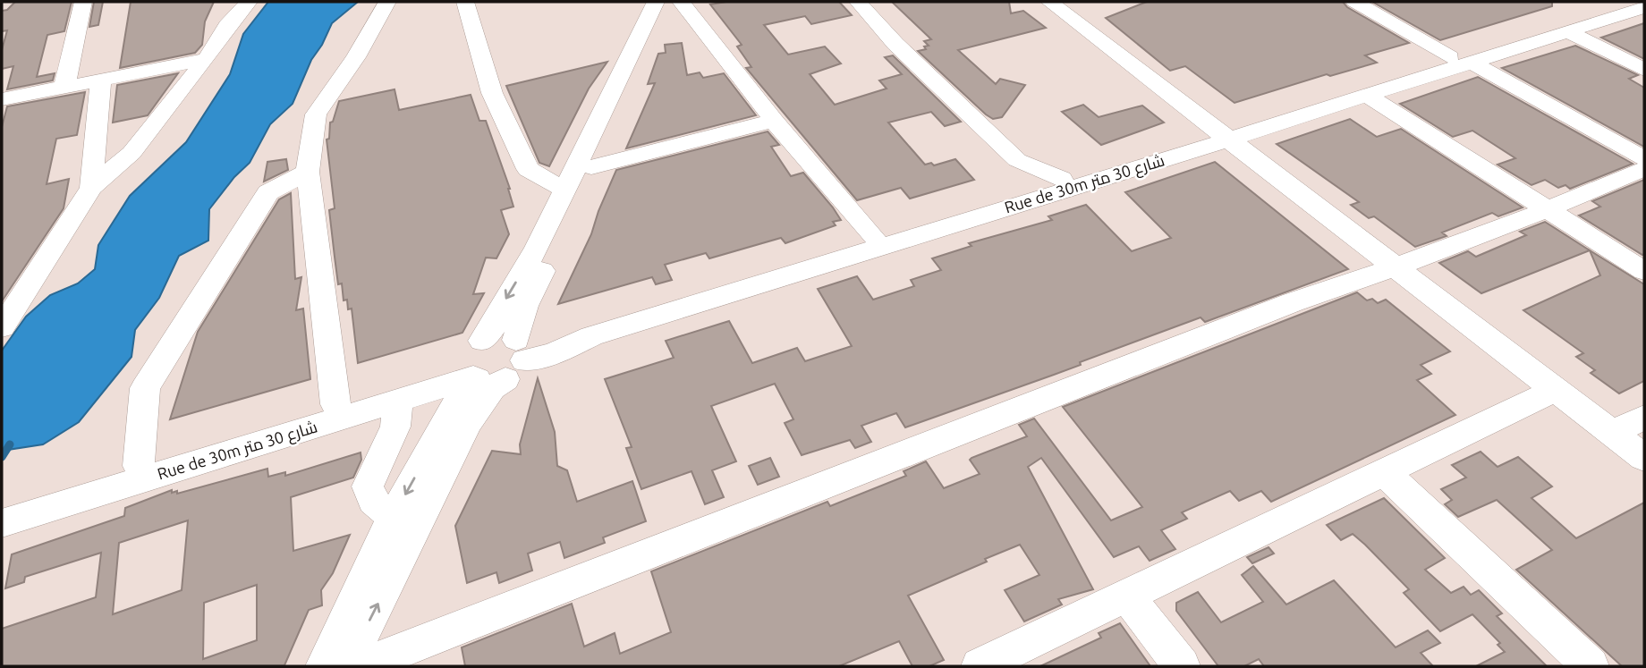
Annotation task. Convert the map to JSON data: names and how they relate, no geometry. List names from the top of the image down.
{
  "streets": {
    "street": ["Rue de 30m شارع 30 متر"]
  }
}
